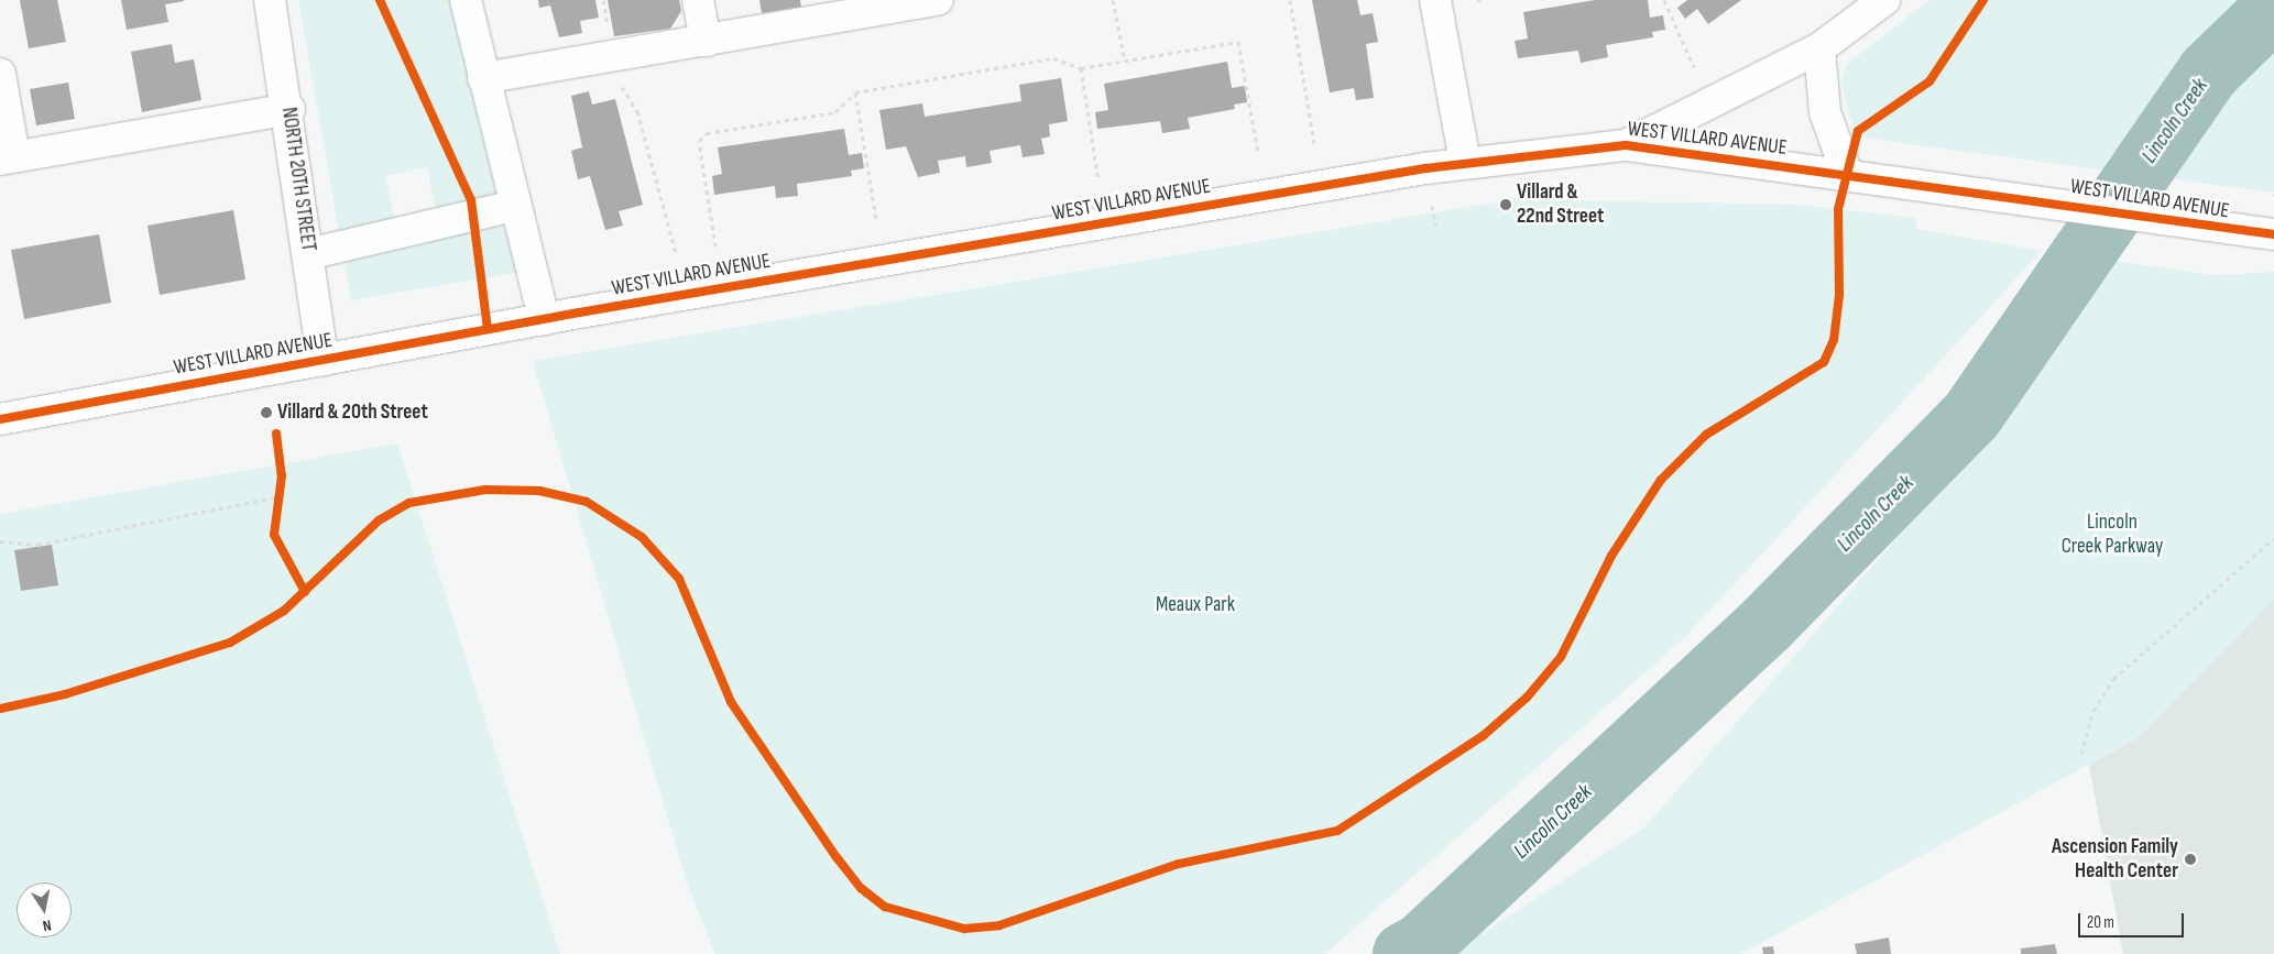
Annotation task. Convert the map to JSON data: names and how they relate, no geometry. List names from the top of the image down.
{
  "streets": {
    "street": ["WEST VILLARD AVENUE", "NORTH 20TH STREET"]
  },
  "crossings": [
    ["WEST VILLARD AVENUE", "NORTH 20TH STREET"]
  ],
  "water": ["Lincoln Creek"],
  "parks": ["Lincoln Creek Parkway", "Meaux Park"],
  "places": ["Villard & 22nd Street", "Villard & 20th Street", "Ascension Family Health Center"],
  "scale_bar": "20 m",
  "north": "bottom"
}
